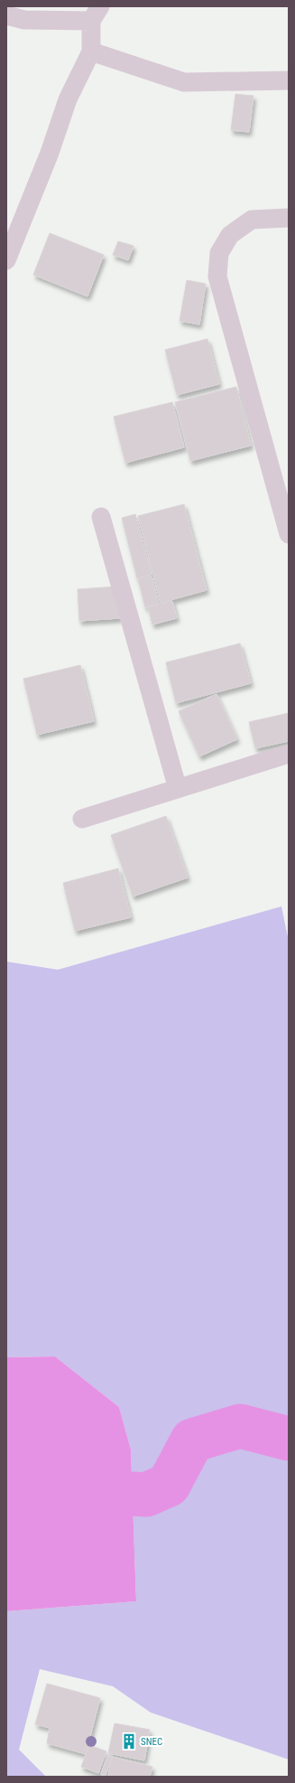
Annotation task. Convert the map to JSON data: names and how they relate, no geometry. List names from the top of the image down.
{
  "places": {
    "building": ["SNEC"]
  }
}
